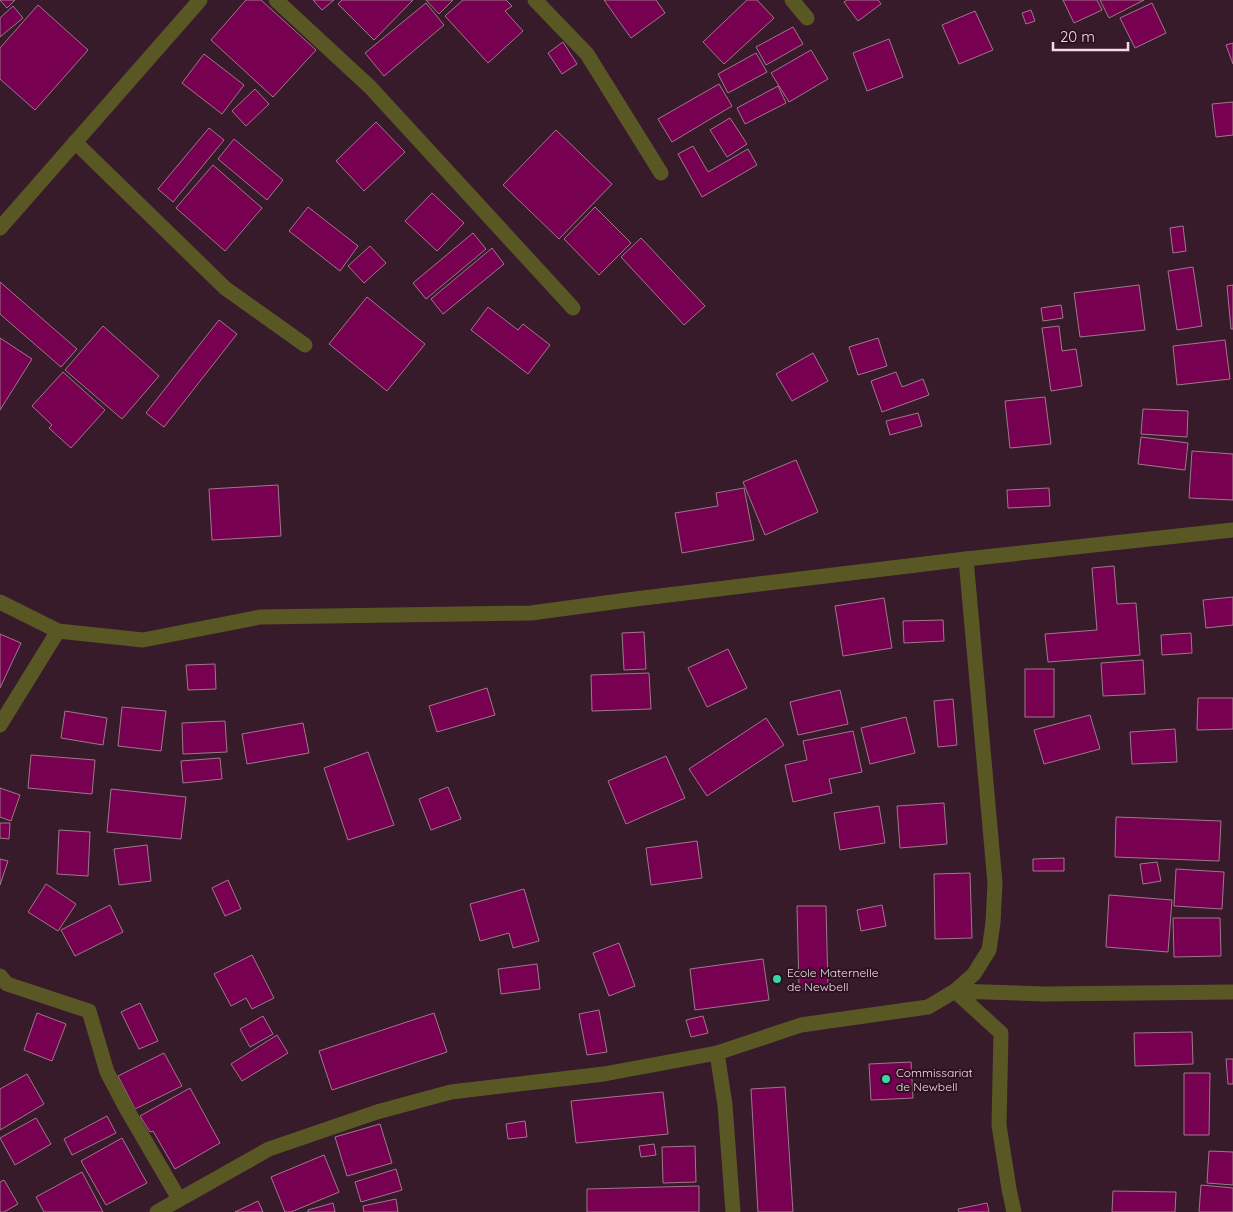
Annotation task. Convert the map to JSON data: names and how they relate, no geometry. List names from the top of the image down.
{
  "places": ["Ecole Maternelle de Newbell", "Commissariat de Newbell"],
  "scale_bar": "20 m"
}
